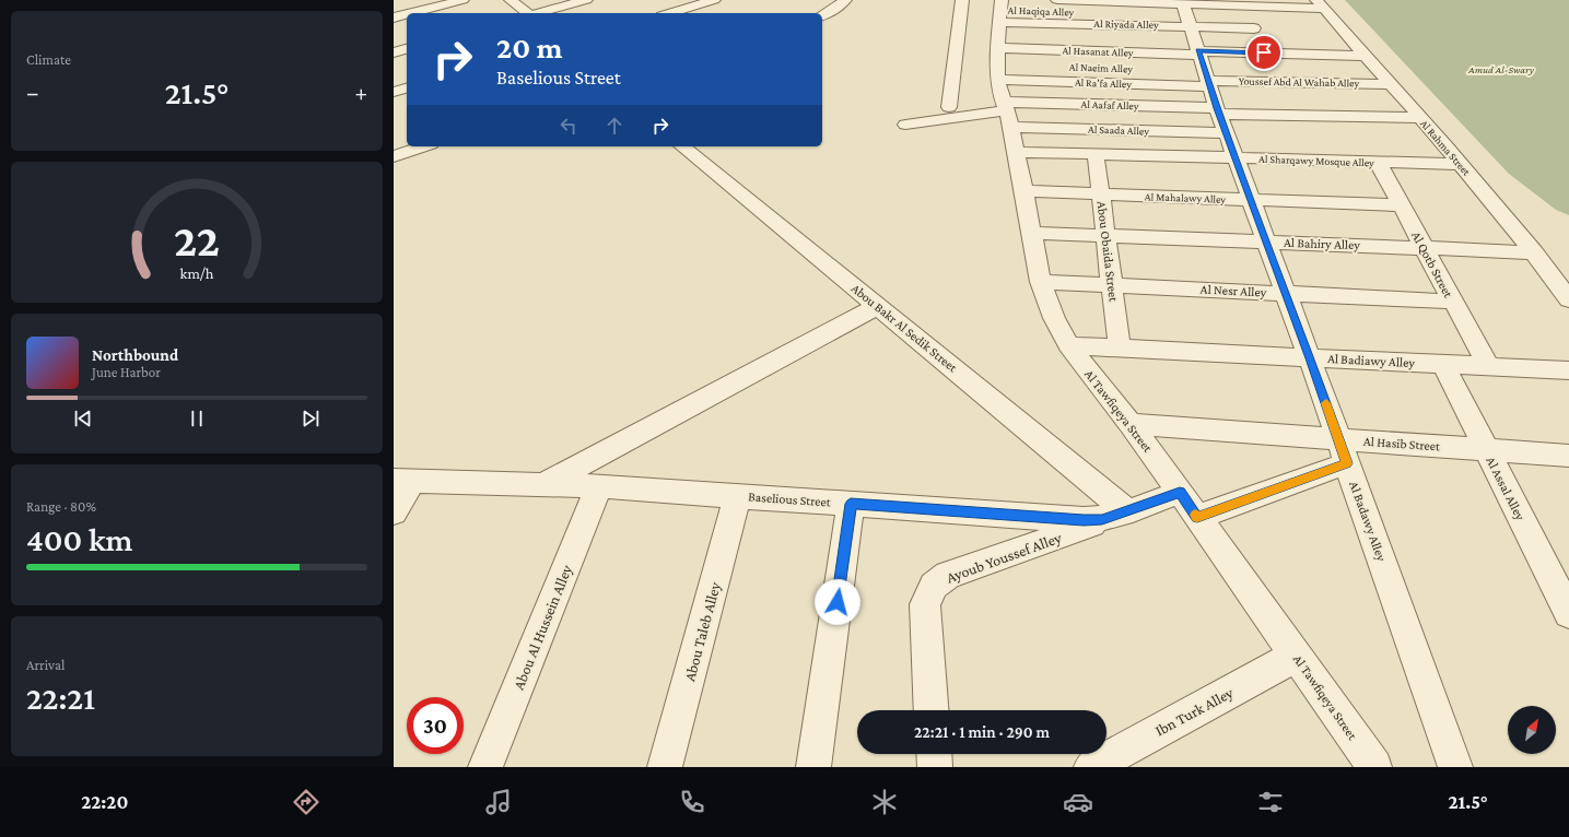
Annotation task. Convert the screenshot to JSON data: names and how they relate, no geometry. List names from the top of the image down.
{
  "streets": {
    "street": [
      "Al Riyada Alley",
      "Al Hasanat Alley",
      "Youssef Abd Al Wahab Alley",
      "Al Ra'fa Alley",
      "Al Aafaf Alley",
      "Al Saada Alley",
      "Al Rahma Street",
      "Al Sharqawy Mosque Alley",
      "Al Mahalawy Alley",
      "Al Bahiry Alley",
      "Abou Obaida Street",
      "Al Qotb Street",
      "Al Nesr Alley",
      "Abou Bakr Al Sedik Street",
      "Al Badiawy Alley",
      "Al Tawfiqeya Street",
      "Al Hasib Street",
      "Al Assal Alley",
      "Baselious Street",
      "Al Badawy Alley",
      "Ayoub Youssef Alley",
      "Abou Al Hussein Alley",
      "Abou Taleb Alley",
      "Ibn Turk Alley"
    ]
  },
  "crossings": [
    ["Al Riyada Alley", "Al Hasanat Alley"],
    ["Al Riyada Alley", "Youssef Abd Al Wahab Alley"],
    ["Al Riyada Alley", "Al Ra'fa Alley"],
    ["Al Riyada Alley", "Al Aafaf Alley"],
    ["Al Riyada Alley", "Al Saada Alley"],
    ["Al Riyada Alley", "Al Tawfiqeya Street"],
    ["Al Riyada Alley", "Al Badawy Alley"],
    ["Al Hasanat Alley", "Youssef Abd Al Wahab Alley"],
    ["Al Hasanat Alley", "Al Ra'fa Alley"],
    ["Al Hasanat Alley", "Al Aafaf Alley"],
    ["Al Hasanat Alley", "Al Saada Alley"],
    ["Al Hasanat Alley", "Al Rahma Street"],
    ["Al Hasanat Alley", "Al Tawfiqeya Street"],
    ["Al Hasanat Alley", "Al Badawy Alley"],
    ["Youssef Abd Al Wahab Alley", "Al Ra'fa Alley"],
    ["Youssef Abd Al Wahab Alley", "Al Aafaf Alley"],
    ["Youssef Abd Al Wahab Alley", "Al Saada Alley"],
    ["Youssef Abd Al Wahab Alley", "Al Rahma Street"],
    ["Youssef Abd Al Wahab Alley", "Al Badawy Alley"],
    ["Al Ra'fa Alley", "Al Aafaf Alley"],
    ["Al Ra'fa Alley", "Al Saada Alley"],
    ["Al Ra'fa Alley", "Al Tawfiqeya Street"],
    ["Al Ra'fa Alley", "Al Badawy Alley"],
    ["Al Aafaf Alley", "Al Saada Alley"],
    ["Al Aafaf Alley", "Al Rahma Street"],
    ["Al Aafaf Alley", "Al Tawfiqeya Street"],
    ["Al Aafaf Alley", "Al Badawy Alley"],
    ["Al Saada Alley", "Al Tawfiqeya Street"],
    ["Al Saada Alley", "Al Badawy Alley"],
    ["Al Rahma Street", "Al Sharqawy Mosque Alley"],
    ["Al Rahma Street", "Al Bahiry Alley"],
    ["Al Sharqawy Mosque Alley", "Abou Obaida Street"],
    ["Al Sharqawy Mosque Alley", "Al Qotb Street"],
    ["Al Sharqawy Mosque Alley", "Al Tawfiqeya Street"],
    ["Al Sharqawy Mosque Alley", "Al Badawy Alley"],
    ["Al Mahalawy Alley", "Abou Obaida Street"],
    ["Al Mahalawy Alley", "Al Qotb Street"],
    ["Al Mahalawy Alley", "Al Tawfiqeya Street"],
    ["Al Mahalawy Alley", "Al Badawy Alley"],
    ["Al Bahiry Alley", "Abou Obaida Street"],
    ["Al Bahiry Alley", "Al Qotb Street"],
    ["Al Bahiry Alley", "Al Tawfiqeya Street"],
    ["Al Bahiry Alley", "Al Badawy Alley"],
    ["Abou Obaida Street", "Al Nesr Alley"],
    ["Abou Obaida Street", "Al Badiawy Alley"],
    ["Al Qotb Street", "Al Nesr Alley"],
    ["Al Qotb Street", "Al Badiawy Alley"],
    ["Al Nesr Alley", "Al Tawfiqeya Street"],
    ["Al Nesr Alley", "Al Badawy Alley"],
    ["Abou Bakr Al Sedik Street", "Baselious Street"],
    ["Abou Bakr Al Sedik Street", "Ayoub Youssef Alley"],
    ["Al Badiawy Alley", "Al Tawfiqeya Street"],
    ["Al Badiawy Alley", "Al Assal Alley"],
    ["Al Badiawy Alley", "Al Badawy Alley"],
    ["Al Tawfiqeya Street", "Al Hasib Street"],
    ["Al Tawfiqeya Street", "Baselious Street"],
    ["Al Tawfiqeya Street", "Ibn Turk Alley"],
    ["Al Hasib Street", "Al Assal Alley"],
    ["Al Hasib Street", "Al Badawy Alley"],
    ["Baselious Street", "Ayoub Youssef Alley"],
    ["Baselious Street", "Abou Al Hussein Alley"],
    ["Baselious Street", "Abou Taleb Alley"]
  ],
  "parks": ["Amud Al-Swary"],
  "north": "top right",
  "page": {
    "tile": [
      "Climate",
      ["Range · 80%", "400 km"],
      ["Arrival", "22:21"]
    ],
    "turn": ["20 m", "Baselious Street"],
    "heat": ["−", "21.5°", "+"],
    "song": ["Northbound", "June Harbor"],
    "limit": "30",
    "trip": "22:21 · 1 min · 290 m",
    "tabs": ["22:20", "21.5°"],
    "gauge": ["22", "km/h"]
  }
}
